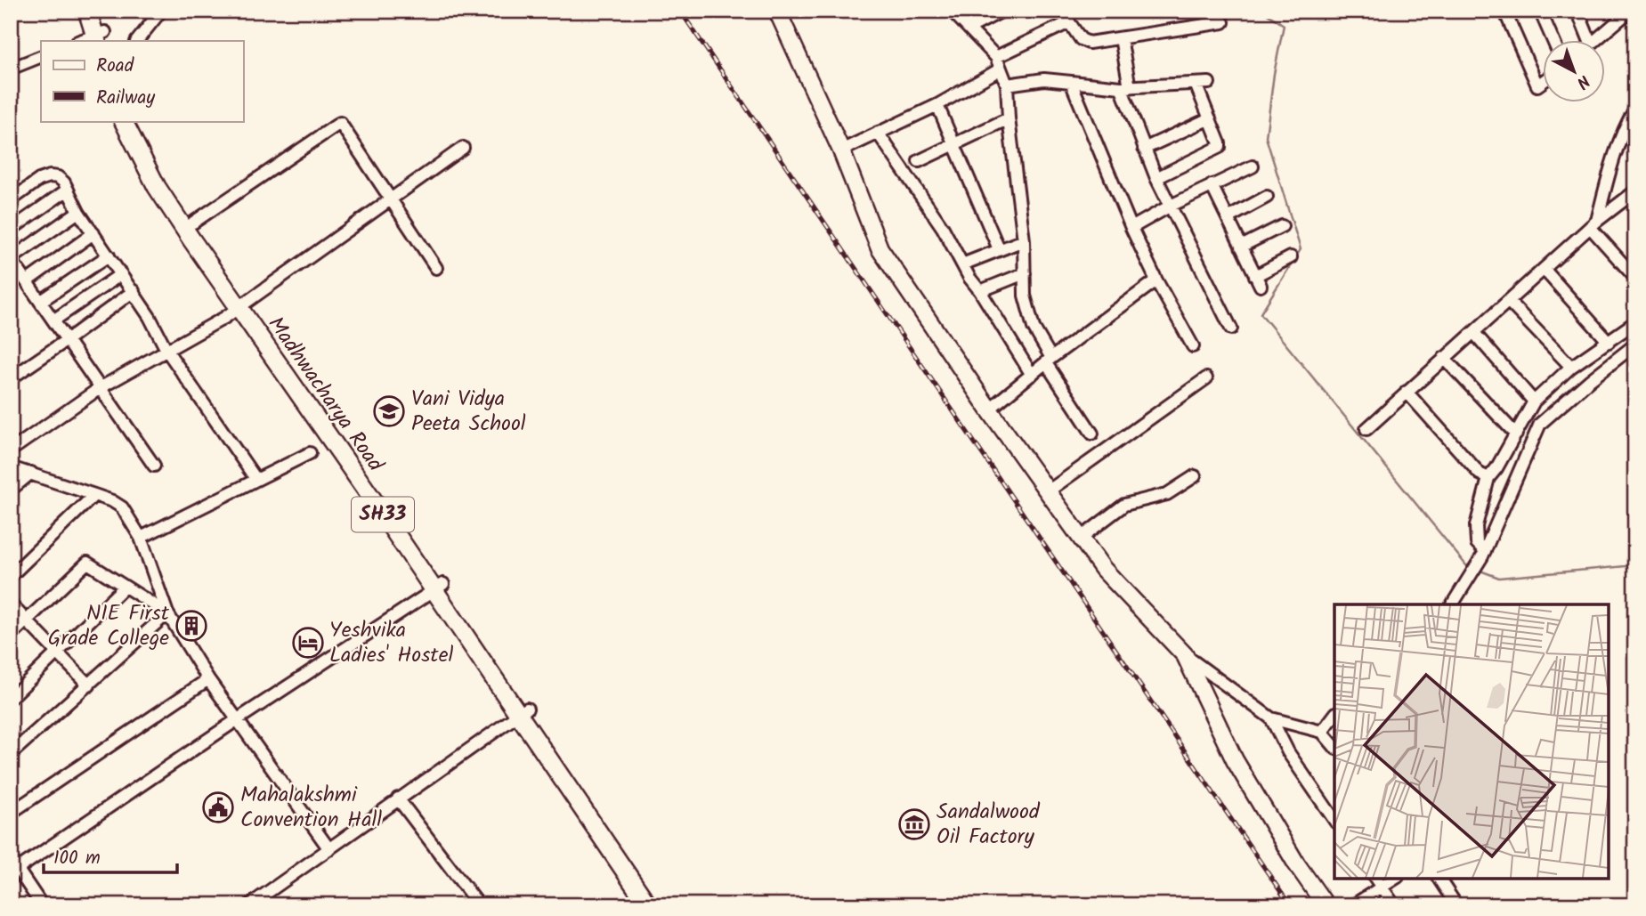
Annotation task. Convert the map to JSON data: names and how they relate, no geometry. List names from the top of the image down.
{
  "streets": {
    "main road": ["Madhwacharya Road", "SH33"]
  },
  "places": {
    "school or university": ["Vani Vidya Peeta School"],
    "building": ["NIE First Grade College"],
    "hotel": ["Yeshvika Ladies' Hostel"],
    "public building": ["Mahalakshmi Convention Hall"],
    "museum": ["Sandalwood Oil Factory"]
  },
  "legend": ["Road", "Railway"],
  "scale_bar": "100 m",
  "north": "bottom right"
}
